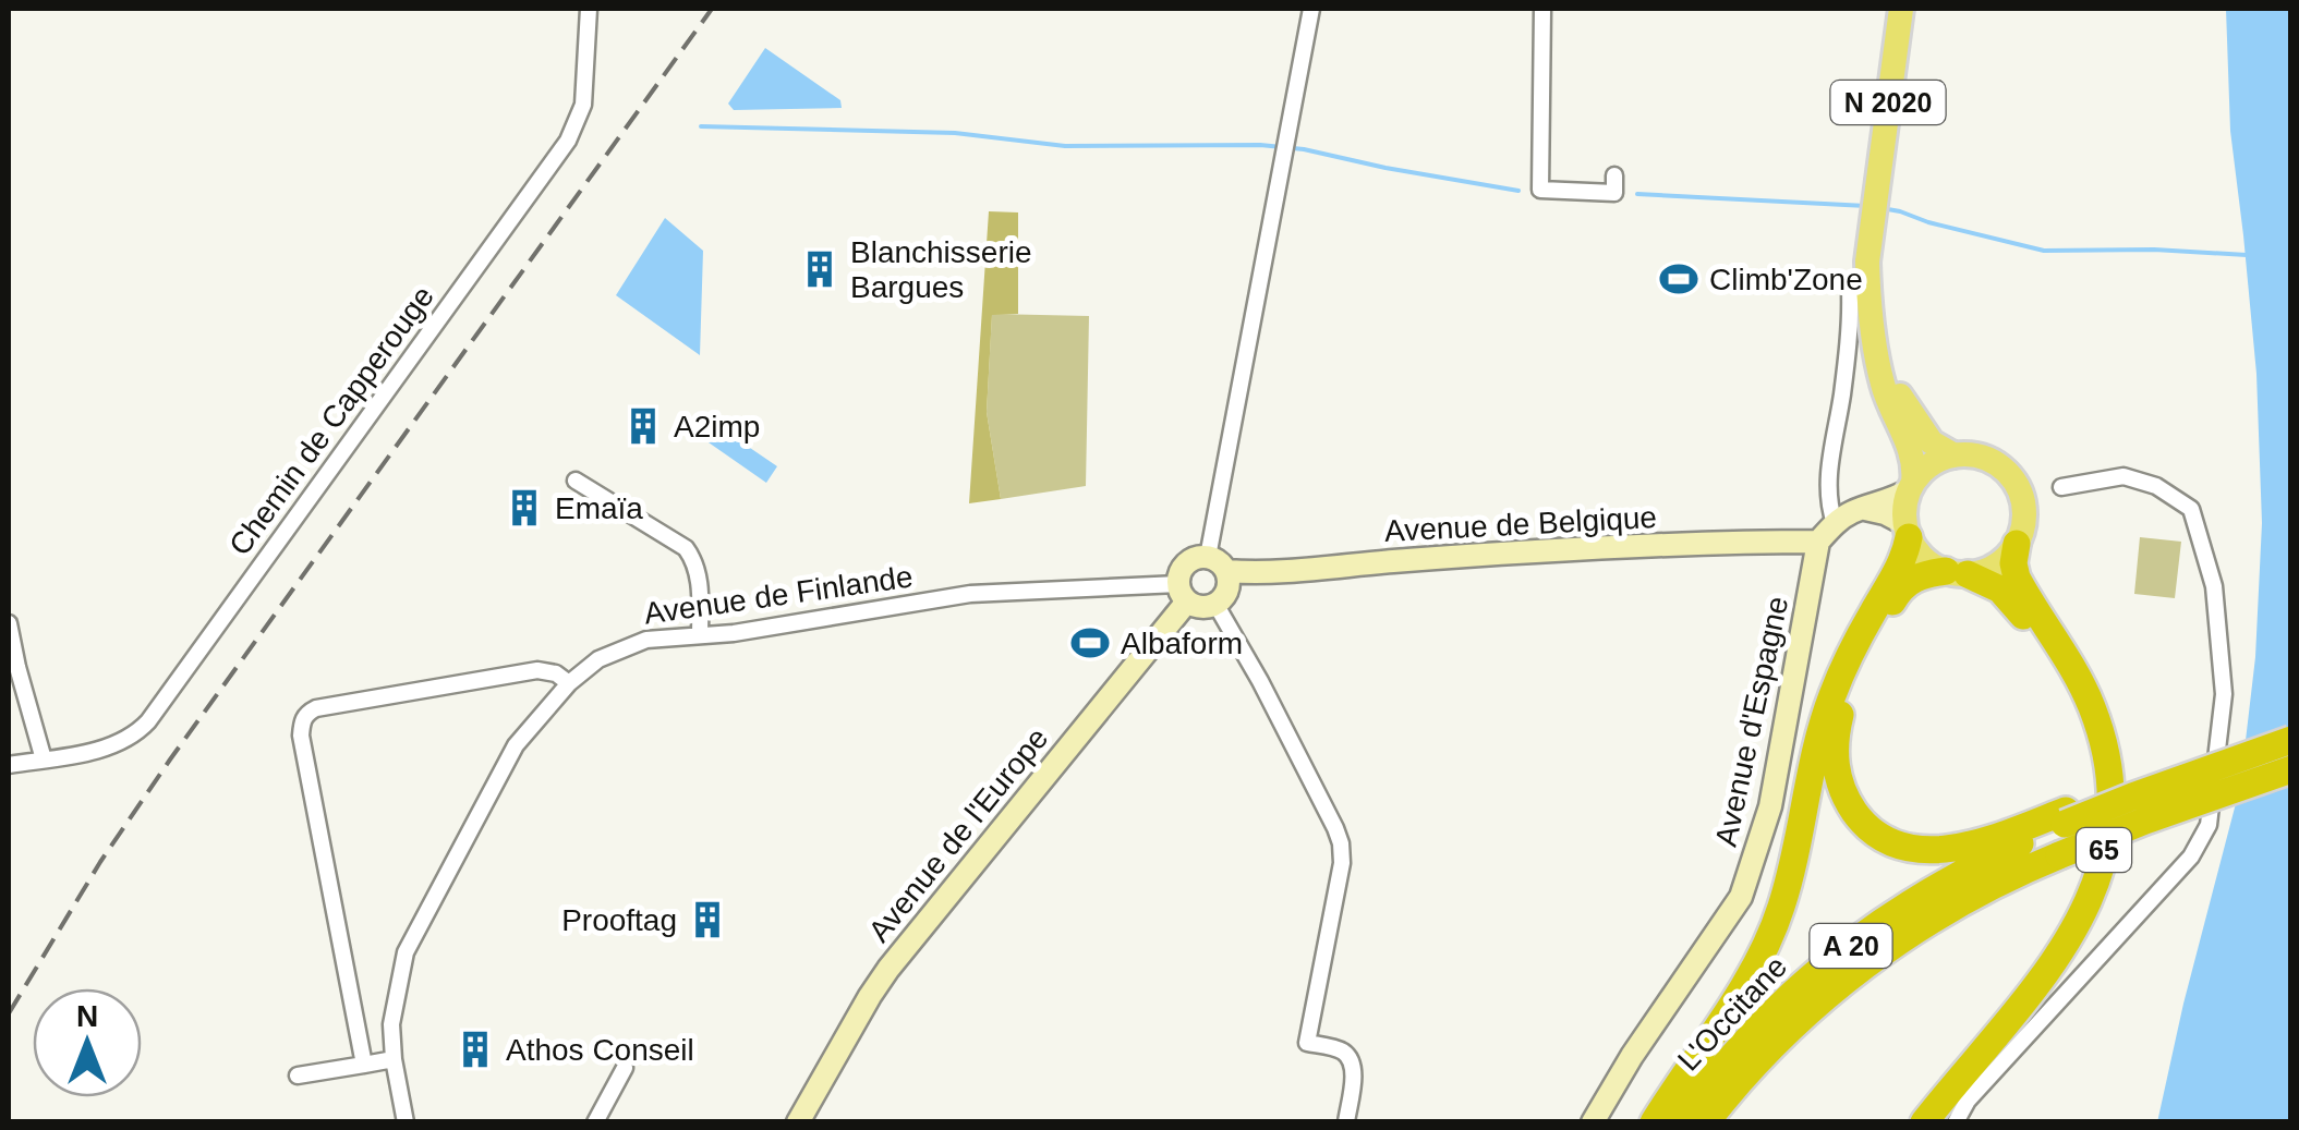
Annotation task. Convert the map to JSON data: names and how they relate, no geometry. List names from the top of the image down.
{
  "streets": {
    "highway": ["65", "A 20", "L'Occitane"],
    "main road": ["N 2020"],
    "street": [
      "Chemin de Capperouge",
      "Avenue de Belgique",
      "Avenue de Finlande",
      "Avenue d'Espagne",
      "Avenue de l'Europe"
    ]
  },
  "crossings": [
    ["N 2020", "65"],
    ["Avenue de Belgique", "Avenue de Finlande"],
    ["Avenue de Belgique", "Avenue d'Espagne"],
    ["Avenue de Belgique", "Avenue de l'Europe"],
    ["Avenue de Finlande", "Avenue de l'Europe"],
    ["65", "L'Occitane"]
  ],
  "places": {
    "building": [
      "Blanchisserie Bargues",
      "A2imp",
      "Emaïa",
      "Prooftag",
      "Athos Conseil"
    ],
    "sports": ["Climb'Zone", "Albaform"]
  },
  "north": "top"
}
